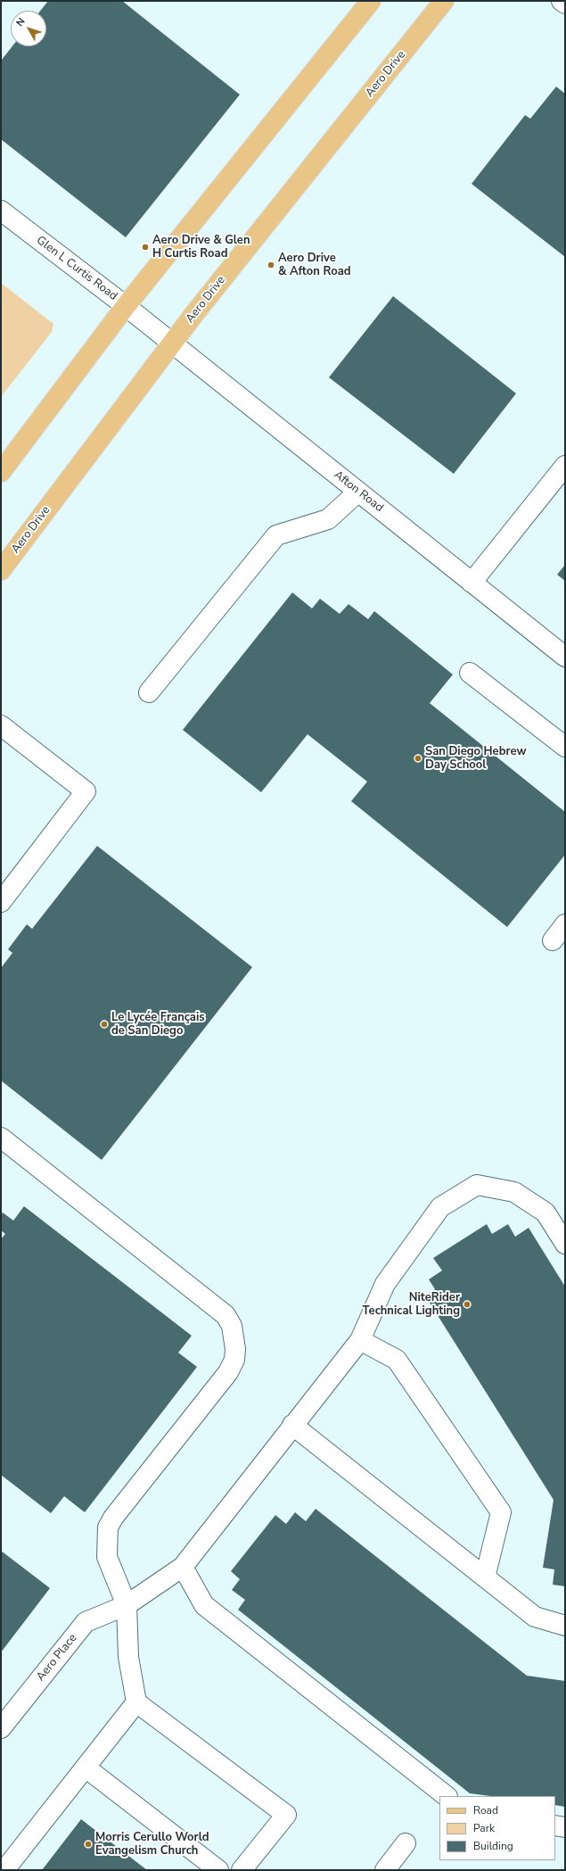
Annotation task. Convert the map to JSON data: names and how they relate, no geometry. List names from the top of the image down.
{
  "streets": {
    "main road": ["Aero Drive"],
    "street": ["Glen L Curtis Road", "Afton Road", "Aero Place"]
  },
  "crossings": [
    ["Aero Drive", "Afton Road"],
    ["Glen L Curtis Road", "Afton Road"]
  ],
  "places": [
    "Aero Drive & Glen H Curtis Road",
    "Aero Drive & Afton Road",
    "San Diego Hebrew Day School",
    "Le Lycée Français de San Diego",
    "NiteRider Technical Lighting",
    "Morris Cerullo World Evangelism Church"
  ],
  "legend": ["Road", "Park", "Building"],
  "north": "top left"
}
